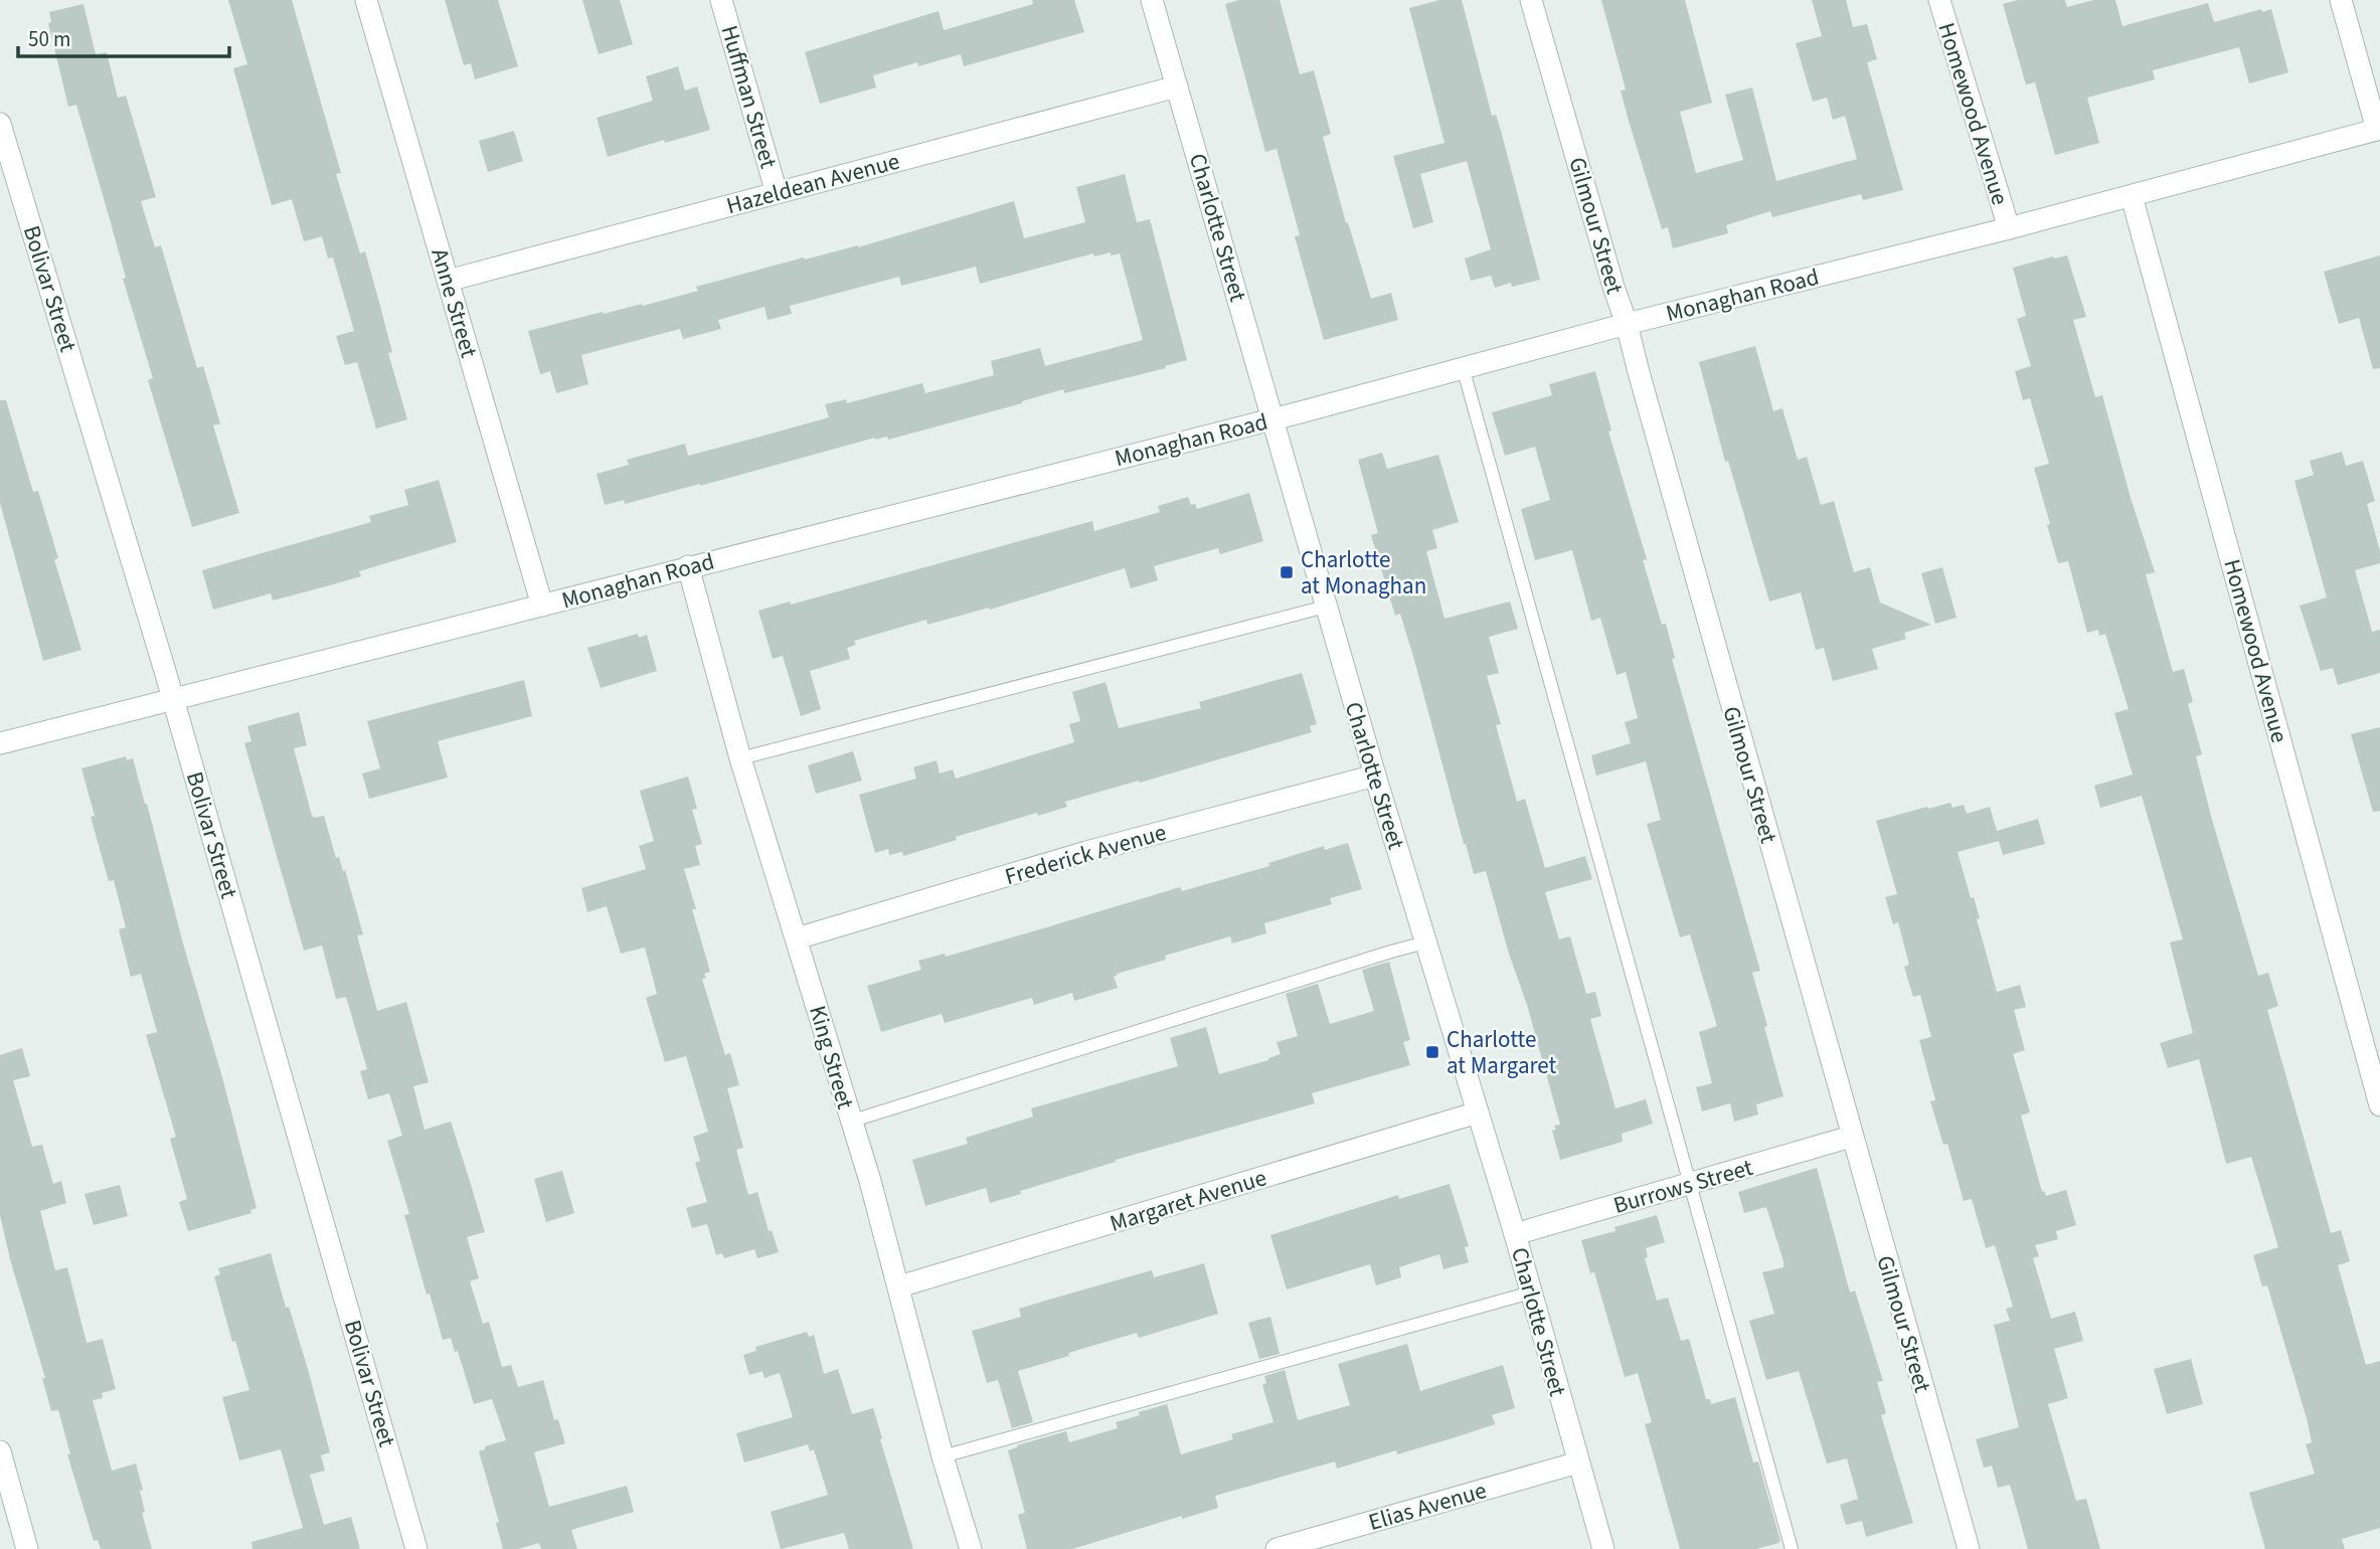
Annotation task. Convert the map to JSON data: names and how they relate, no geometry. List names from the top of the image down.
{
  "streets": {
    "street": [
      "Huffman Street",
      "Homewood Avenue",
      "Hazeldean Avenue",
      "Gilmour Street",
      "Charlotte Street",
      "Bolivar Street",
      "Monaghan Road",
      "Anne Street",
      "Frederick Avenue",
      "King Street",
      "Burrows Street",
      "Margaret Avenue",
      "Elias Avenue"
    ]
  },
  "crossings": [
    ["Huffman Street", "Hazeldean Avenue"],
    ["Homewood Avenue", "Monaghan Road"],
    ["Hazeldean Avenue", "Charlotte Street"],
    ["Hazeldean Avenue", "Anne Street"],
    ["Gilmour Street", "Monaghan Road"],
    ["Gilmour Street", "Burrows Street"],
    ["Charlotte Street", "Monaghan Road"],
    ["Charlotte Street", "Frederick Avenue"],
    ["Charlotte Street", "Burrows Street"],
    ["Charlotte Street", "Margaret Avenue"],
    ["Charlotte Street", "Elias Avenue"],
    ["Bolivar Street", "Monaghan Road"],
    ["Monaghan Road", "Anne Street"],
    ["Monaghan Road", "King Street"],
    ["Frederick Avenue", "King Street"],
    ["King Street", "Margaret Avenue"]
  ],
  "places": {
    "transit": ["Charlotte at Monaghan", "Charlotte at Margaret"]
  },
  "scale_bar": "50 m"
}
